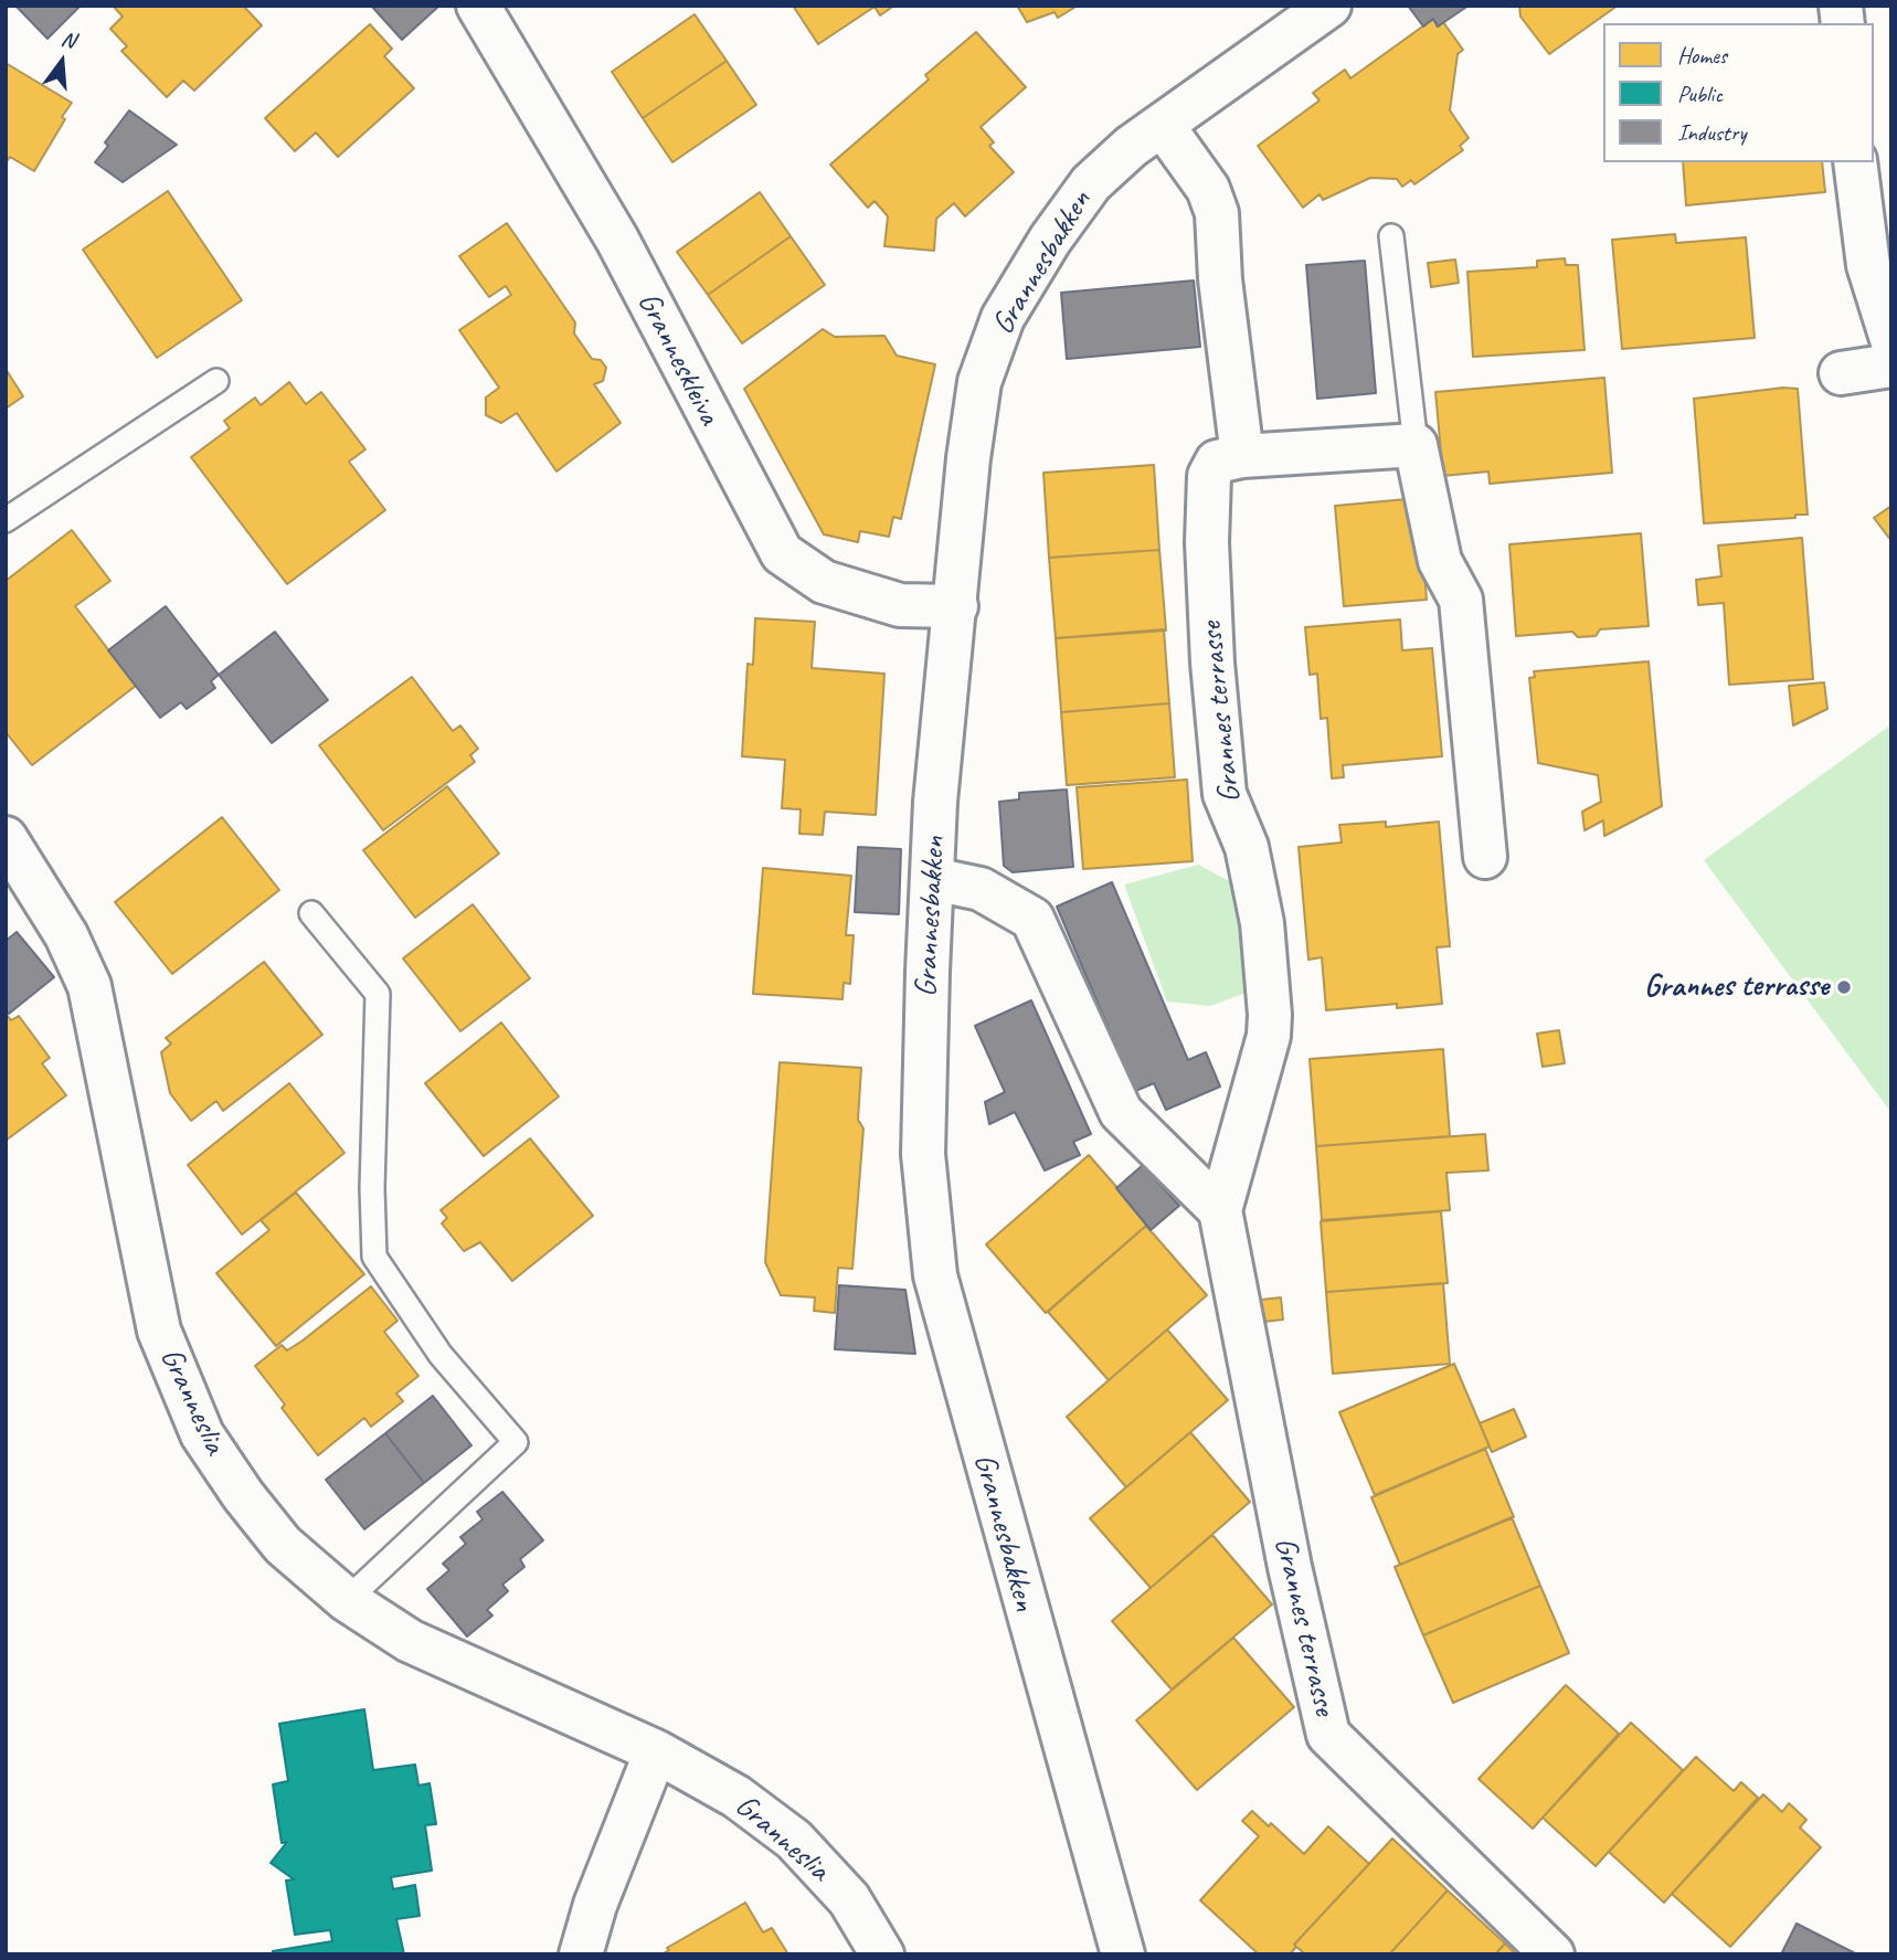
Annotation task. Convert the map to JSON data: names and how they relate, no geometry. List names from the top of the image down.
{
  "streets": {
    "street": [
      "Grannesbakken",
      "Granneskleiva",
      "Grannes terrasse",
      "Granneslia"
    ]
  },
  "crossings": [
    ["Grannesbakken", "Granneskleiva"]
  ],
  "places": ["Grannes terrasse"],
  "legend": ["Homes", "Public", "Industry"],
  "north": "top"
}
